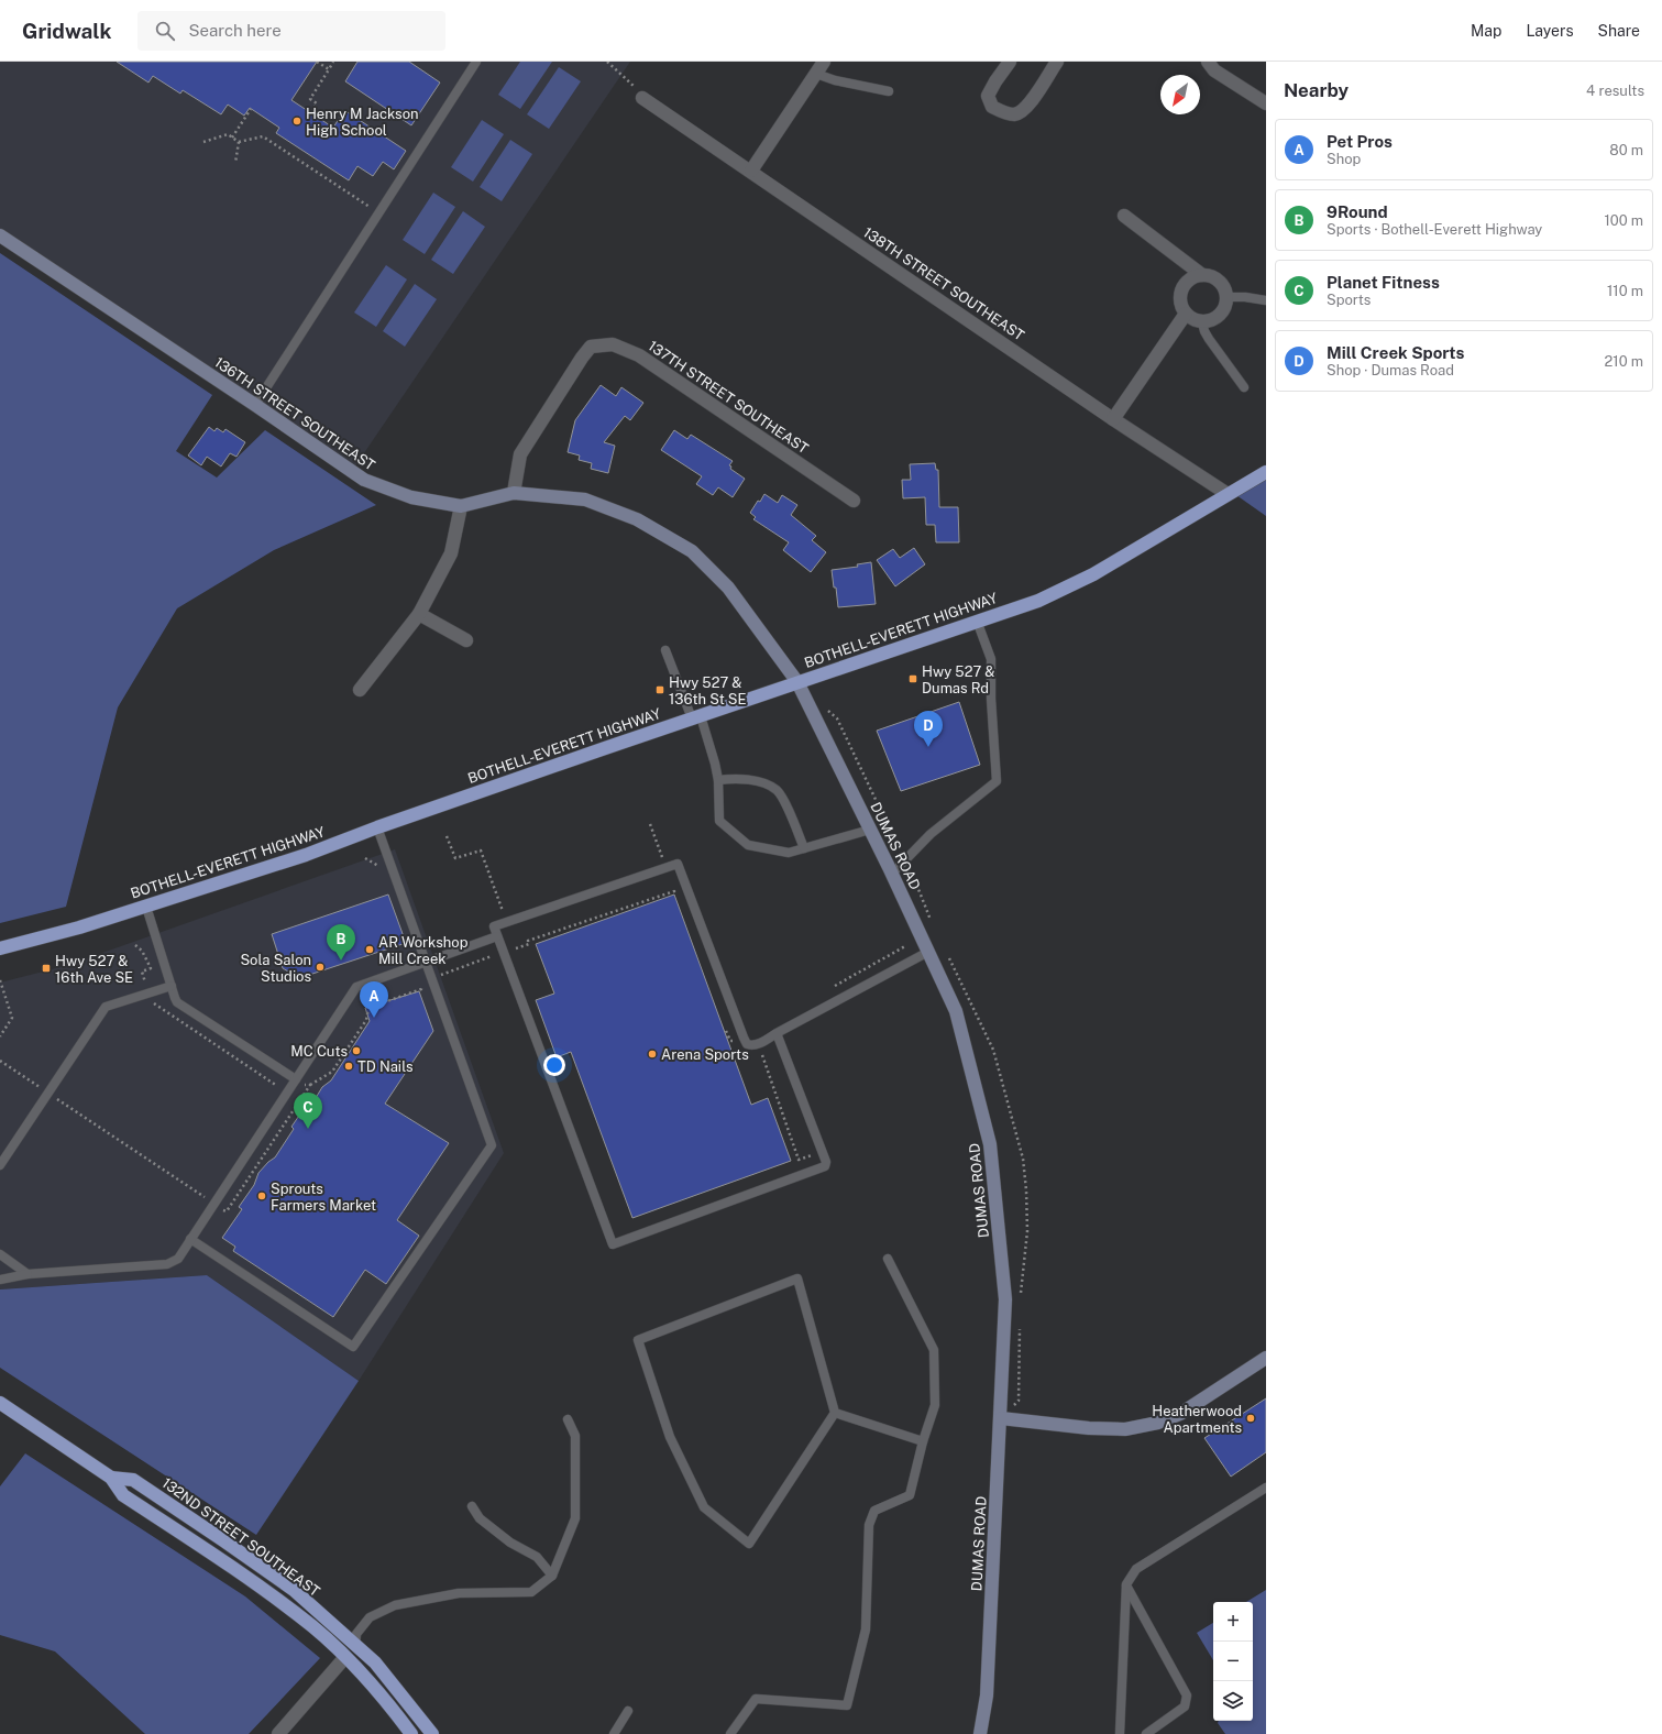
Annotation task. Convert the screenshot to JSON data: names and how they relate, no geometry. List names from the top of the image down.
{
  "streets": {
    "main road": ["BOTHELL-EVERETT HIGHWAY", "132ND STREET SOUTHEAST"],
    "street": [
      "138TH STREET SOUTHEAST",
      "137TH STREET SOUTHEAST",
      "136TH STREET SOUTHEAST",
      "DUMAS ROAD"
    ]
  },
  "crossings": [
    ["138TH STREET SOUTHEAST", "BOTHELL-EVERETT HIGHWAY"],
    ["137TH STREET SOUTHEAST", "136TH STREET SOUTHEAST"],
    ["136TH STREET SOUTHEAST", "BOTHELL-EVERETT HIGHWAY"],
    ["136TH STREET SOUTHEAST", "DUMAS ROAD"],
    ["BOTHELL-EVERETT HIGHWAY", "DUMAS ROAD"]
  ],
  "places": {
    "other": [
      "Henry M Jackson High School",
      "AR Workshop Mill Creek",
      "Sola Salon Studios",
      "MC Cuts",
      "Arena Sports",
      "TD Nails",
      "Sprouts Farmers Market",
      "Heatherwood Apartments"
    ],
    "transit": ["Hwy 527 & Dumas Rd", "Hwy 527 & 136th St SE", "Hwy 527 & 16th Ave SE"]
  },
  "north": "bottom left",
  "page": {
    "header": "Gridwalk",
    "search": "Search here",
    "nav": ["Map", "Layers", "Share"],
    "heading": ["Nearby", "4 results"],
    "list": [
      {
        "mark": "A",
        "name": "Pet Pros",
        "note": "Shop",
        "value": "80 m"
      },
      {
        "mark": "B",
        "name": "9Round",
        "note": "Sports · Bothell-Everett Highway",
        "value": "100 m"
      },
      {
        "mark": "C",
        "name": "Planet Fitness",
        "note": "Sports",
        "value": "110 m"
      },
      {
        "mark": "D",
        "name": "Mill Creek Sports",
        "note": "Shop · Dumas Road",
        "value": "210 m"
      }
    ],
    "pins": [
      "D",
      "B",
      "A",
      "C"
    ],
    "map_buttons": ["+", "−"]
  }
}
